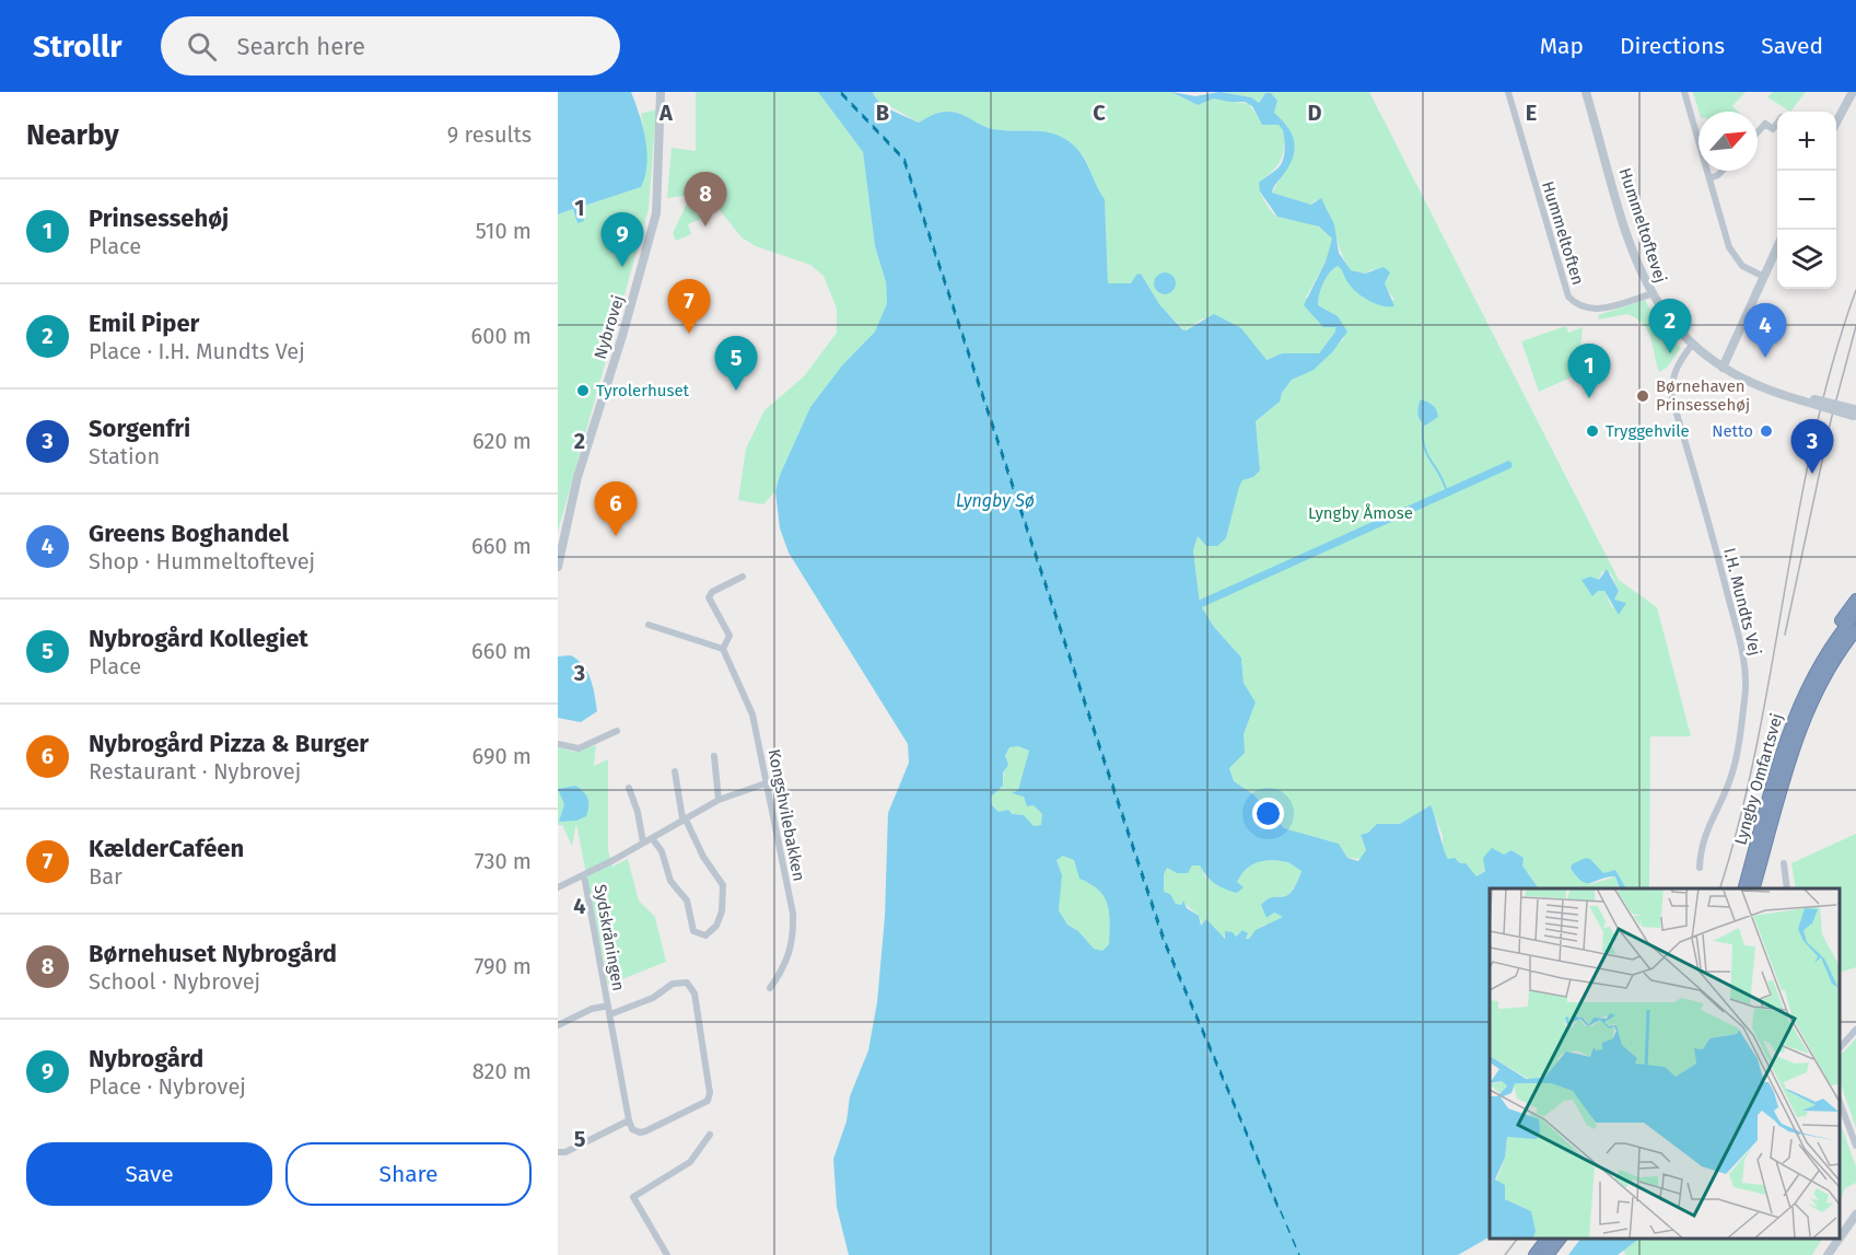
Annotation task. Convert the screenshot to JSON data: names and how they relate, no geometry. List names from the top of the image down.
{
  "streets": {
    "highway": ["Lyngby Omfartsvej"],
    "street": [
      "Hummeltoftevej",
      "Hummeltoften",
      "Nybrovej",
      "I.H. Mundts Vej",
      "Kongshvilebakken",
      "Sydskråningen"
    ]
  },
  "crossings": [
    ["Hummeltoftevej", "Hummeltoften"],
    ["Hummeltoftevej", "I.H. Mundts Vej"]
  ],
  "water": ["Lyngby Sø"],
  "parks": ["Lyngby Åmose"],
  "places": [
    "Tyrolerhuset",
    "Børnehaven Prinsessehøj",
    "Tryggehvile",
    "Netto"
  ],
  "north": "top right",
  "page": {
    "header": "Strollr",
    "search": "Search here",
    "nav": ["Map", "Directions", "Saved"],
    "heading": ["Nearby", "9 results"],
    "map_buttons": ["+", "−"],
    "pins": [
      "8",
      "9",
      "7",
      "2",
      "4",
      "5",
      "1",
      "3",
      "6"
    ],
    "list": [
      {
        "mark": "1",
        "name": "Prinsessehøj",
        "note": "Place",
        "value": "510 m"
      },
      {
        "mark": "2",
        "name": "Emil Piper",
        "note": "Place · I.H. Mundts Vej",
        "value": "600 m"
      },
      {
        "mark": "3",
        "name": "Sorgenfri",
        "note": "Station",
        "value": "620 m"
      },
      {
        "mark": "4",
        "name": "Greens Boghandel",
        "note": "Shop · Hummeltoftevej",
        "value": "660 m"
      },
      {
        "mark": "5",
        "name": "Nybrogård Kollegiet",
        "note": "Place",
        "value": "660 m"
      },
      {
        "mark": "6",
        "name": "Nybrogård Pizza & Burger",
        "note": "Restaurant · Nybrovej",
        "value": "690 m"
      },
      {
        "mark": "7",
        "name": "KælderCaféen",
        "note": "Bar",
        "value": "730 m"
      },
      {
        "mark": "8",
        "name": "Børnehuset Nybrogård",
        "note": "School · Nybrovej",
        "value": "790 m"
      },
      {
        "mark": "9",
        "name": "Nybrogård",
        "note": "Place · Nybrovej",
        "value": "820 m"
      }
    ],
    "buttons": ["Save", "Share"]
  },
  "grid": {
    "columns": [
      "A",
      "B",
      "C",
      "D",
      "E"
    ],
    "rows": [
      "1",
      "2",
      "3",
      "4",
      "5"
    ]
  }
}
